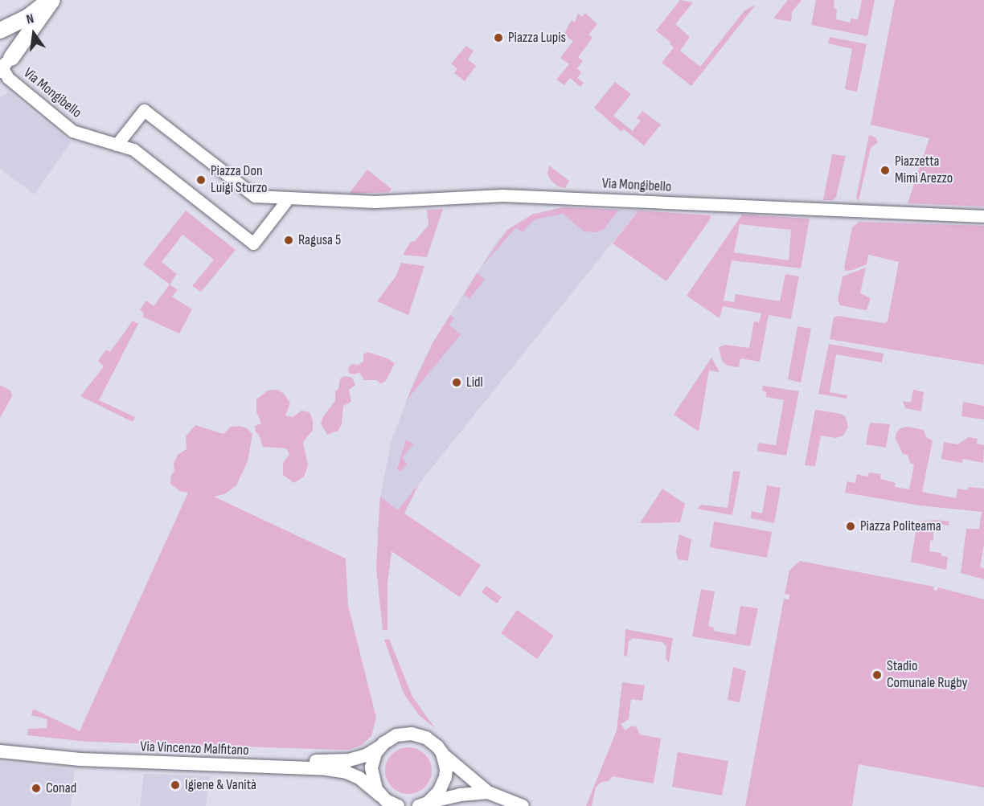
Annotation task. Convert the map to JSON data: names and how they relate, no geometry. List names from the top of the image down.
{
  "streets": {
    "main road": ["Via Vincenzo Malfitano"],
    "street": ["Via Mongibello"]
  },
  "places": [
    "Piazza Lupis",
    "Piazzetta Mimì Arezzo",
    "Piazza Don Luigi Sturzo",
    "Ragusa 5",
    "Lidl",
    "Piazza Politeama",
    "Stadio Comunale Rugby",
    "Igiene & Vanità",
    "Conad"
  ],
  "north": "top"
}
